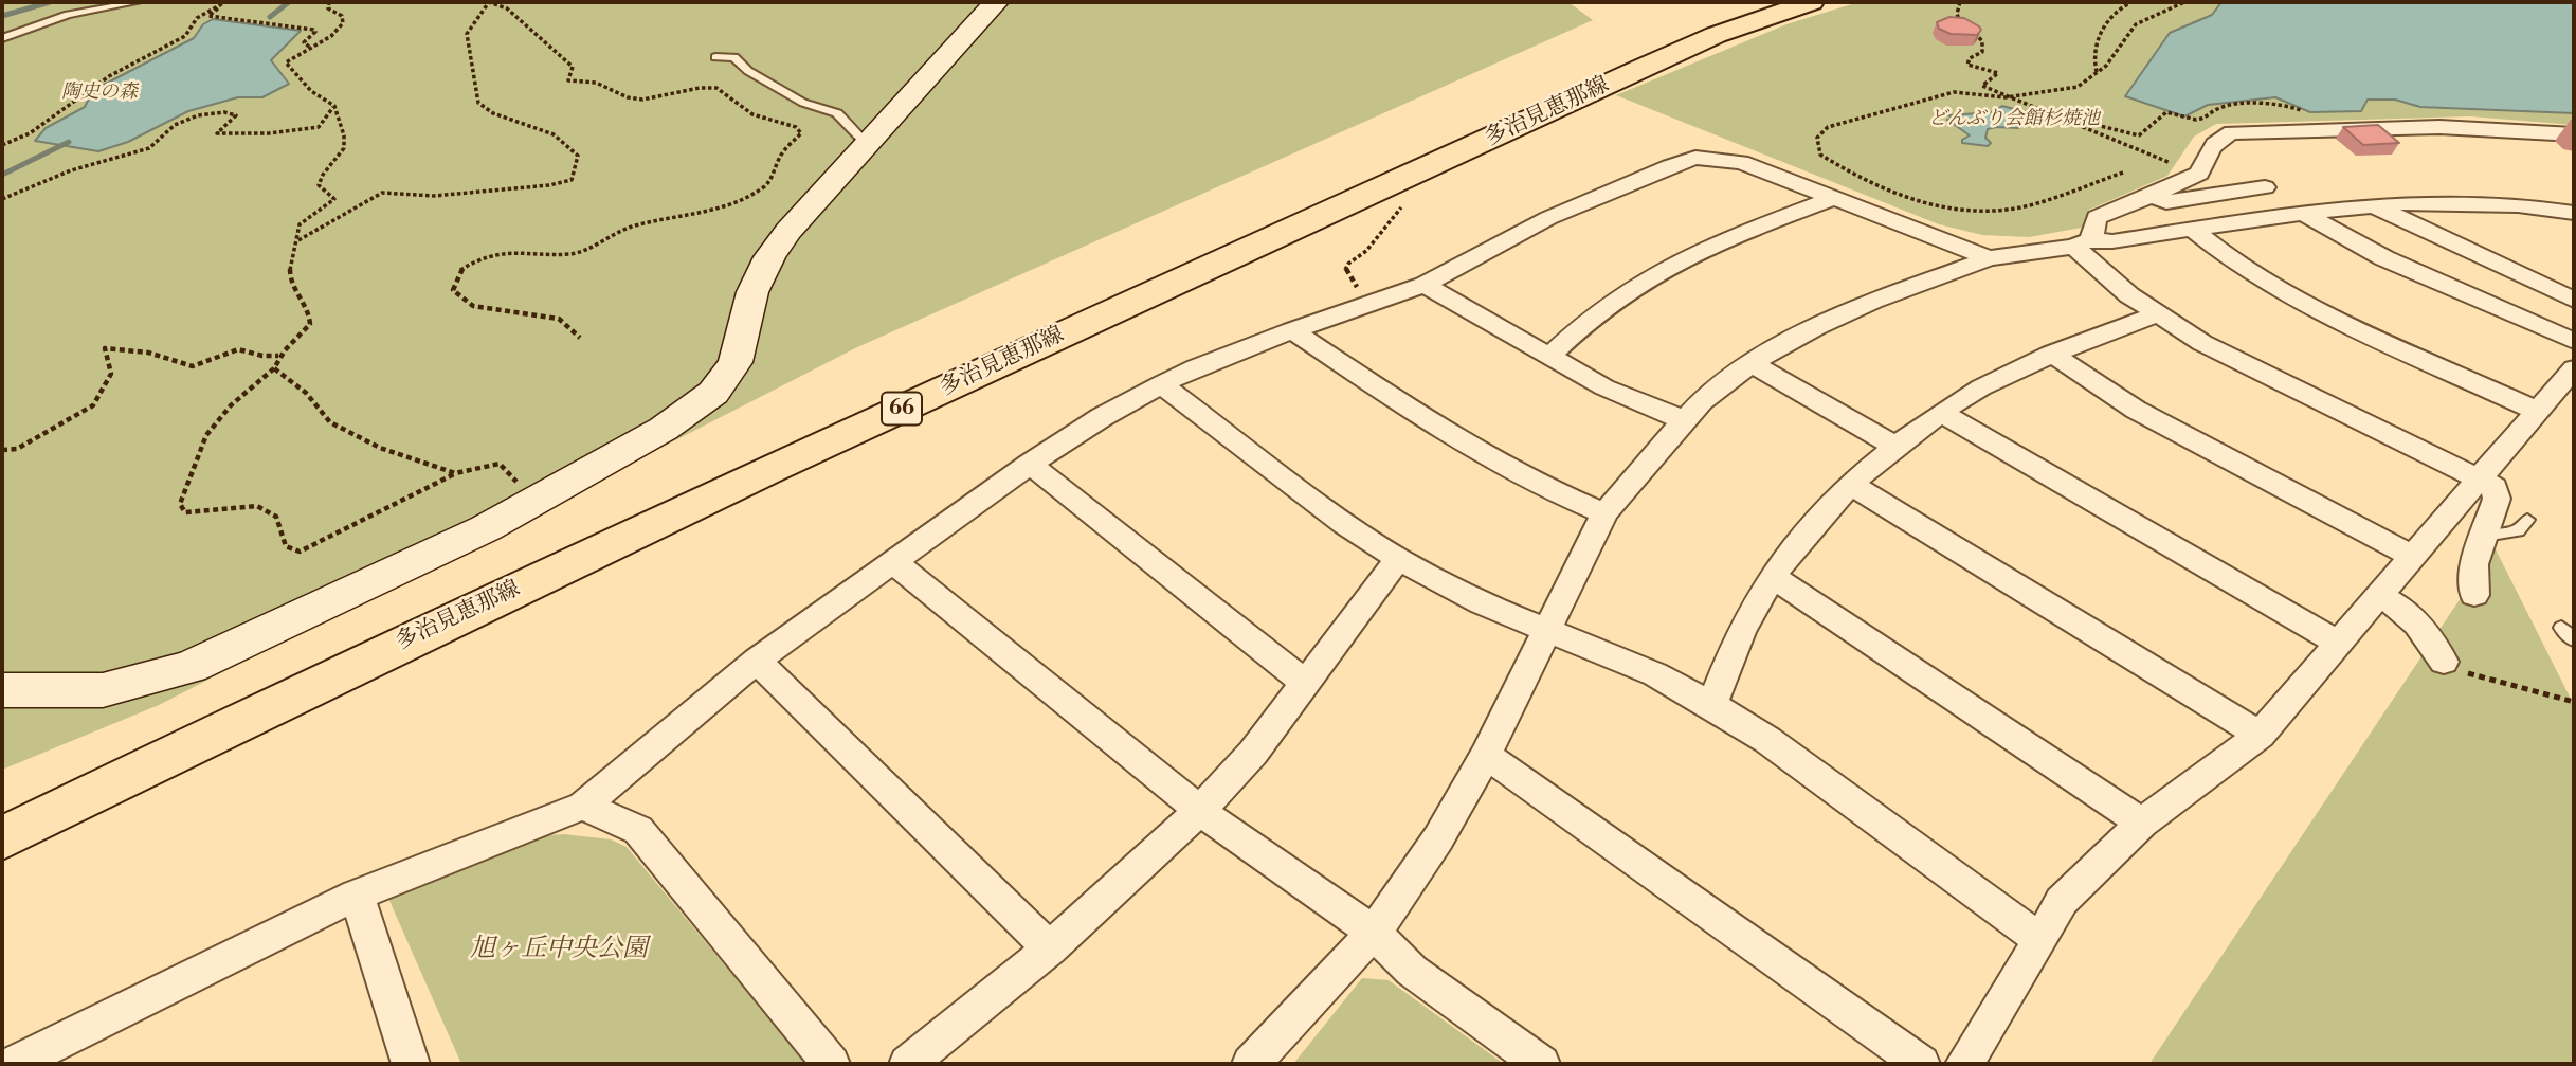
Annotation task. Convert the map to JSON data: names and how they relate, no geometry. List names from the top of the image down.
{
  "streets": {
    "main road": ["多治見恵那線", "66"]
  },
  "parks": ["陶史の森", "どんぶり会館杉焼池", "旭ヶ丘中央公園"]
}
